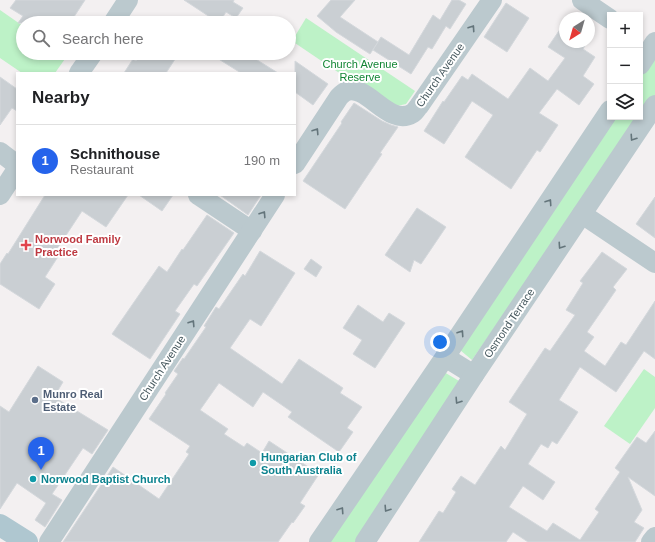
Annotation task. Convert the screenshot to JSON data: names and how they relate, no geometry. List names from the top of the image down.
{
  "streets": {
    "street": ["Church Avenue", "Osmond Terrace"]
  },
  "one_way": ["Church Avenue"],
  "parks": ["Church Avenue Reserve"],
  "places": {
    "health": ["Norwood Family Practice"],
    "other": ["Munro Real Estate", "Hungarian Club of South Australia", "Norwood Baptist Church"]
  },
  "north": "bottom left",
  "page": {
    "map_buttons": ["+", "−"],
    "search": "Search here",
    "heading": "Nearby",
    "list": [
      {
        "mark": "1",
        "name": "Schnithouse",
        "note": "Restaurant",
        "value": "190 m"
      }
    ],
    "pins": "1"
  }
}
